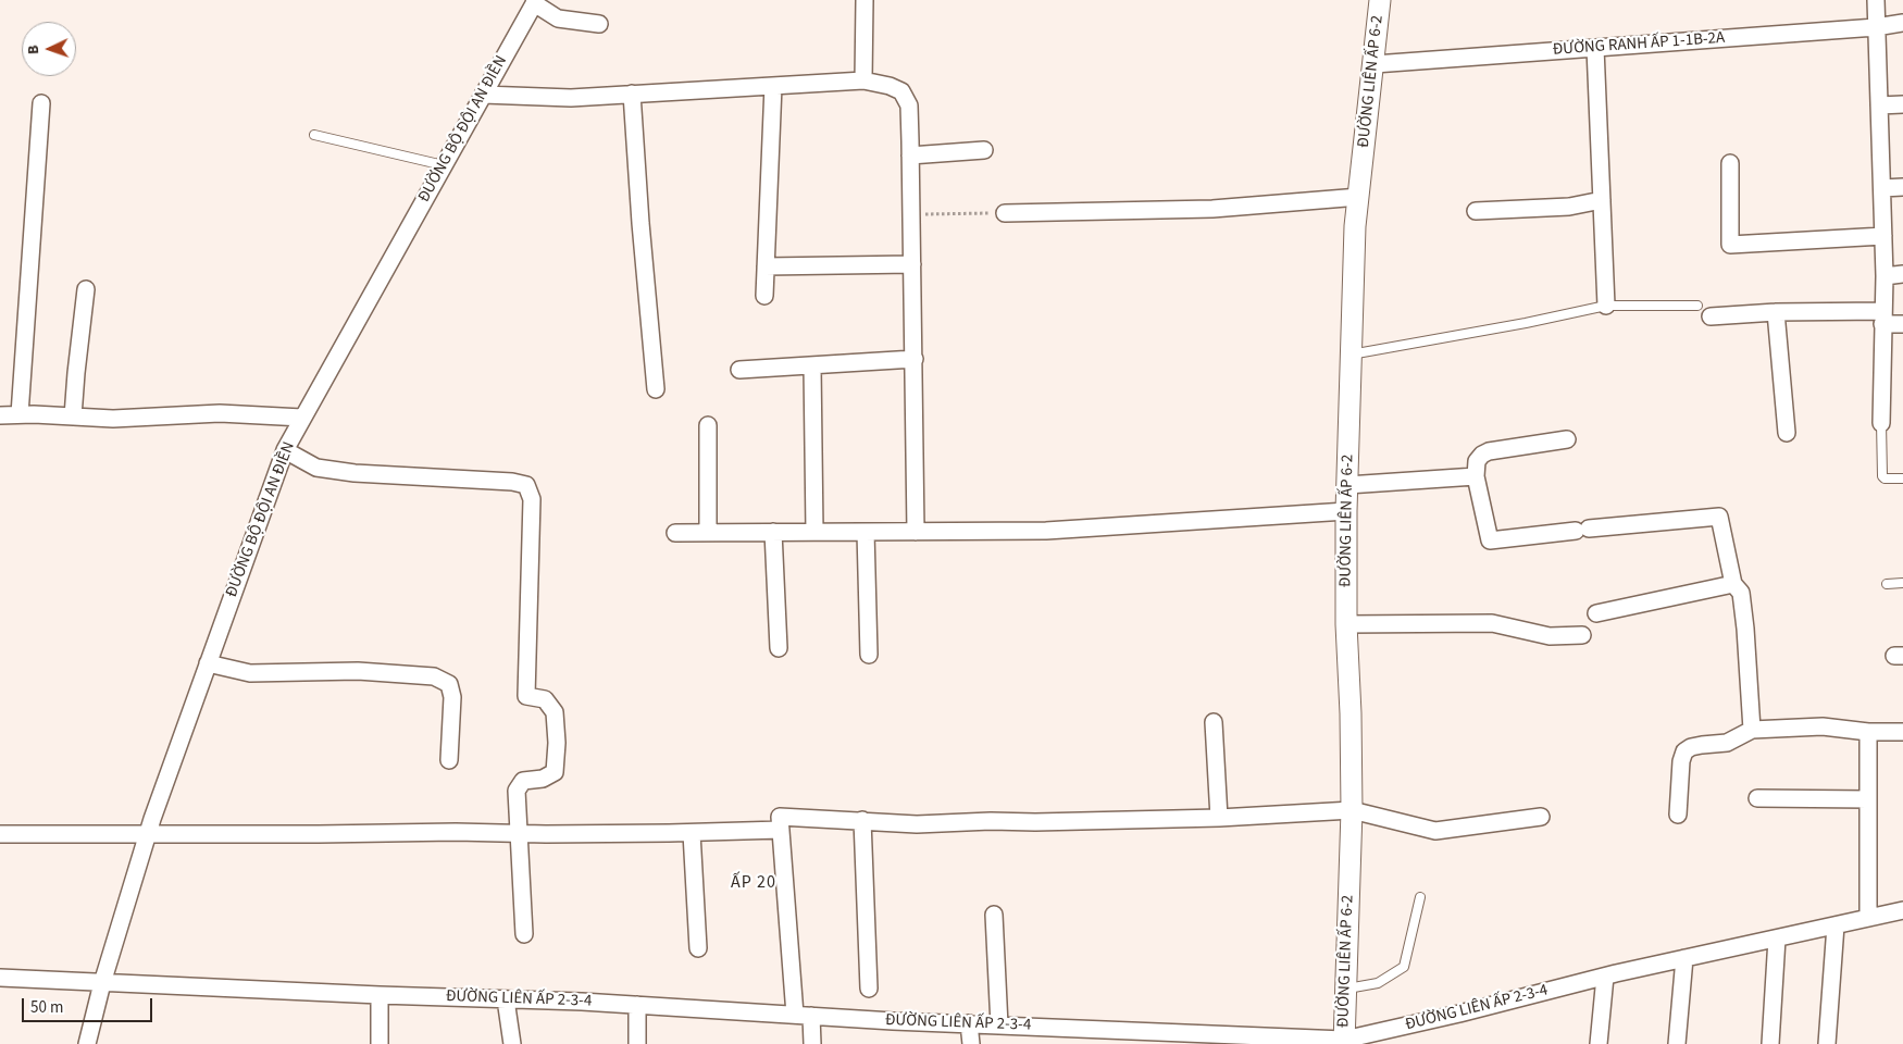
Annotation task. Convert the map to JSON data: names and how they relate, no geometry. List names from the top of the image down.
{
  "streets": {
    "street": [
      "ĐƯỜNG RANH ẤP 1-1B-2A",
      "ĐƯỜNG LIÊN ẤP 6-2",
      "ĐƯỜNG BỘ ĐỘI AN ĐIỀN",
      "ĐƯỜNG LIÊN ẤP 2-3-4"
    ]
  },
  "crossings": [
    ["ĐƯỜNG RANH ẤP 1-1B-2A", "ĐƯỜNG LIÊN ẤP 6-2"],
    ["ĐƯỜNG LIÊN ẤP 6-2", "ĐƯỜNG LIÊN ẤP 2-3-4"],
    ["ĐƯỜNG BỘ ĐỘI AN ĐIỀN", "ĐƯỜNG LIÊN ẤP 2-3-4"]
  ],
  "districts": ["ẤP 20"],
  "scale_bar": "50 m",
  "north": "left"
}
